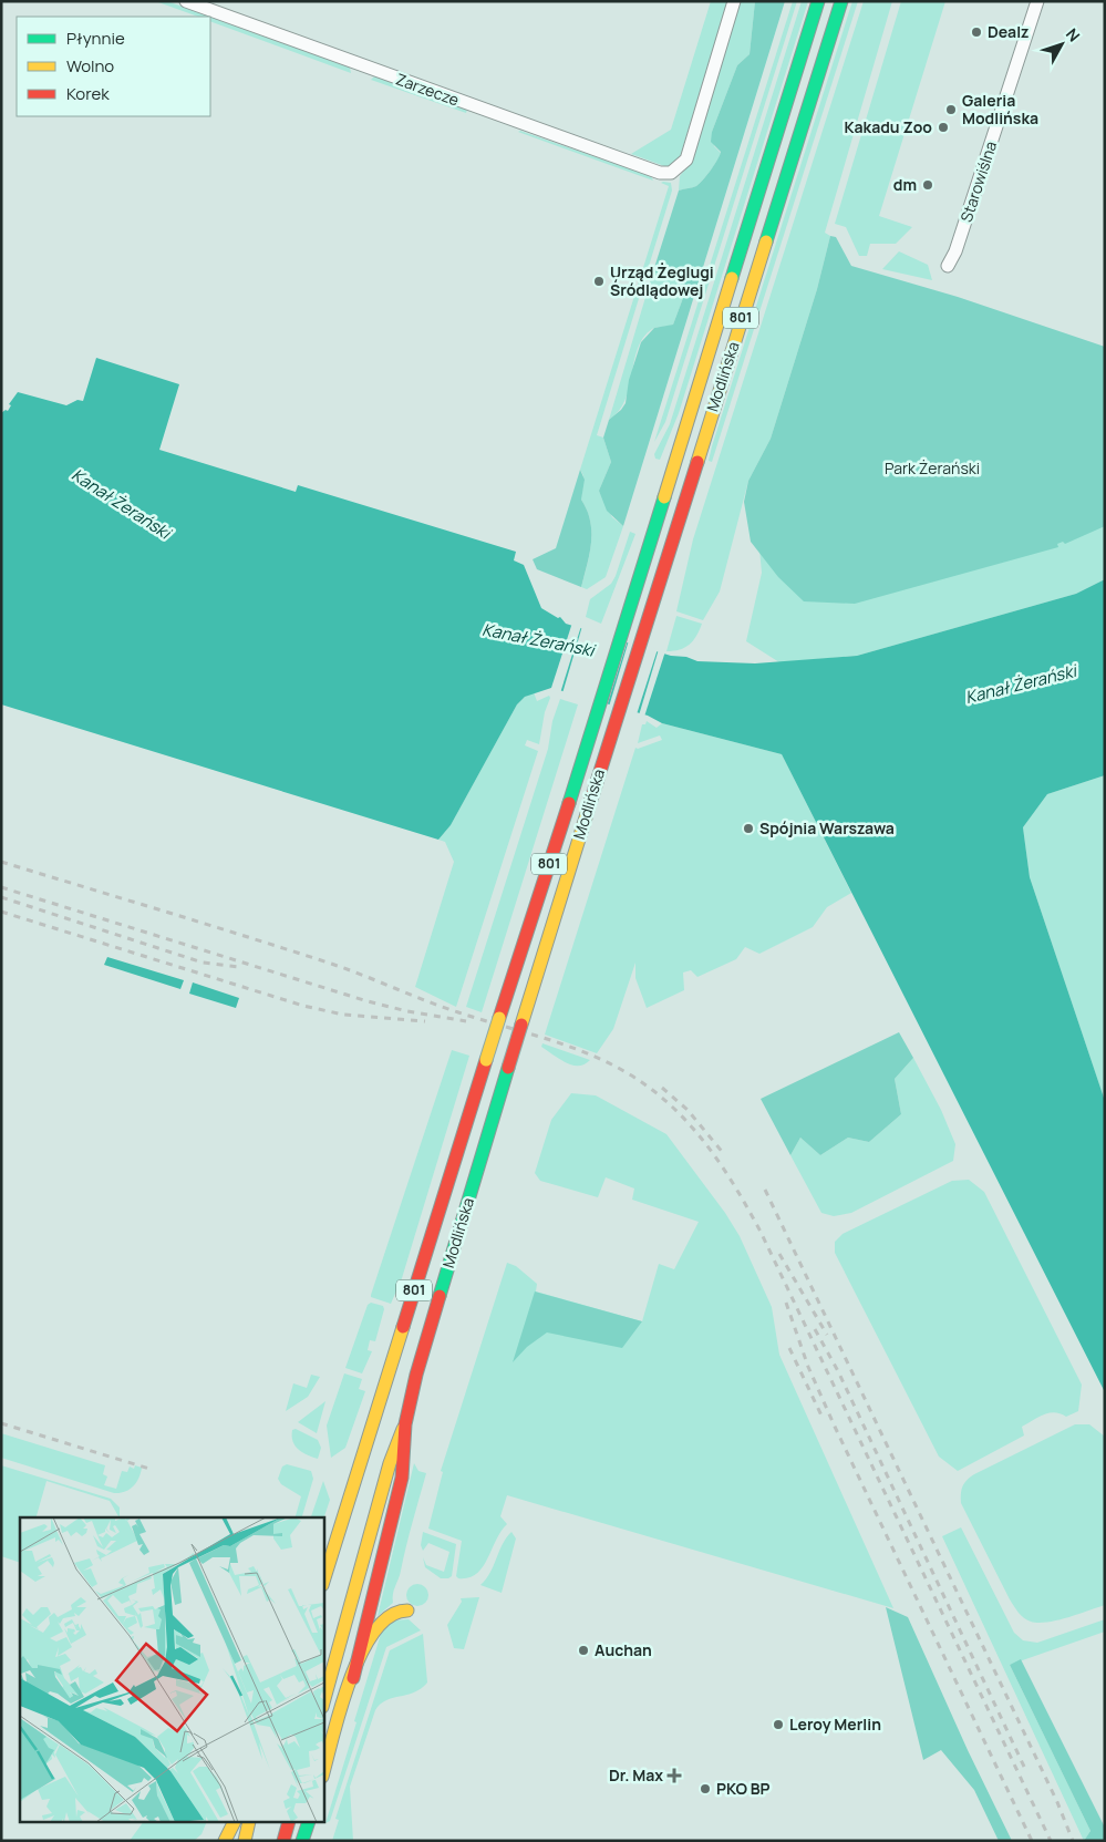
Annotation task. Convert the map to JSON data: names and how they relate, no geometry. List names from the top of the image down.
{
  "streets": {
    "main road": ["801", "Modlińska"],
    "street": ["Zarzecze", "Starowiślna"]
  },
  "water": ["Kanał Żerański"],
  "parks": ["Park Żerański"],
  "places": {
    "other": [
      "Dealz",
      "Galeria Modlińska",
      "Kakadu Zoo",
      "dm",
      "Urząd Żeglugi Śródlądowej",
      "Spójnia Warszawa",
      "Auchan",
      "Leroy Merlin",
      "PKO BP"
    ],
    "health": ["Dr. Max"]
  },
  "legend": ["Płynnie", "Wolno", "Korek"],
  "north": "top right"
}
